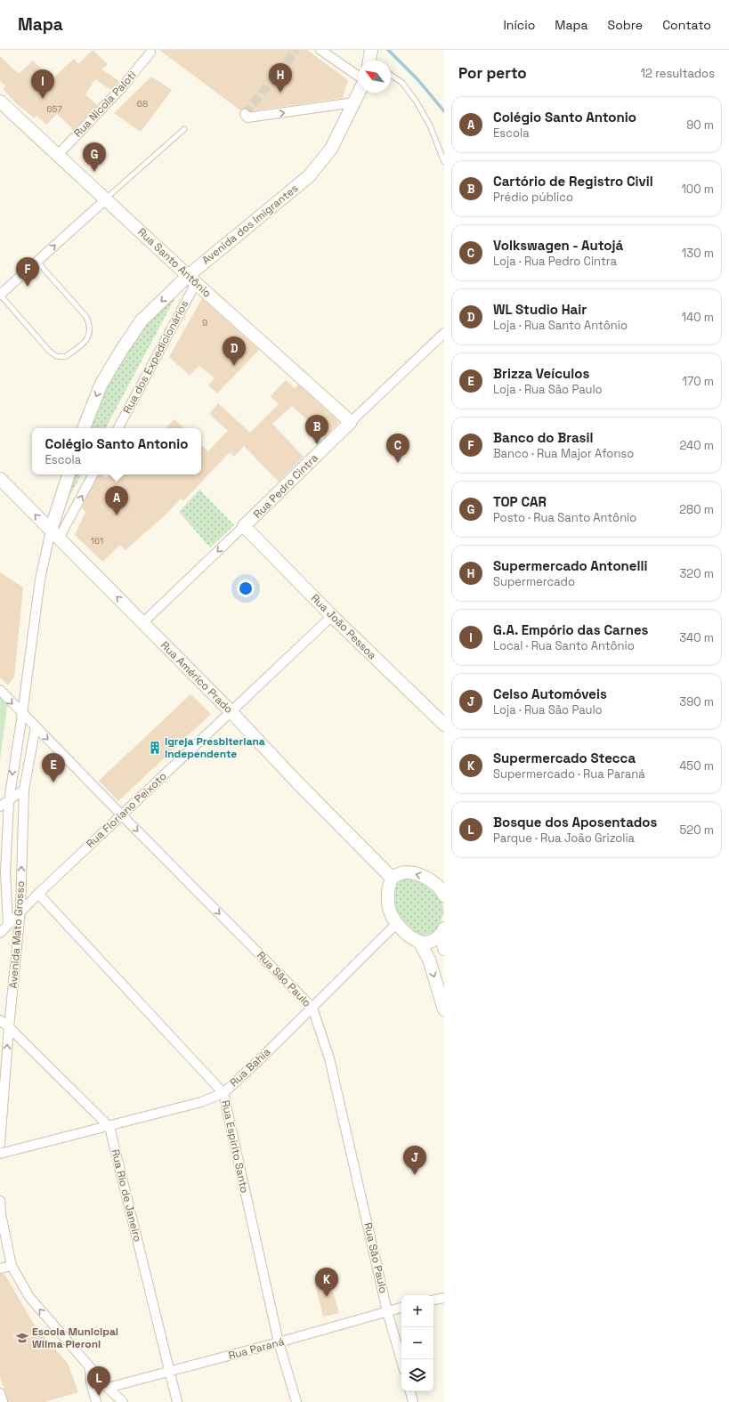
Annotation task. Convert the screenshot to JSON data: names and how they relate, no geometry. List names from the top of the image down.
{
  "streets": {
    "street": [
      "Rua Nicola Paloti",
      "Avenida dos Imigrantes",
      "Rua Santo Antônio",
      "Rua dos Expedicionários",
      "Rua Pedro Cintra",
      "Rua João Pessoa",
      "Rua Américo Prado",
      "Rua Floriano Peixoto",
      "Avenida Mato Grosso",
      "Rua São Paulo",
      "Rua Bahia",
      "Rua Espírito Santo",
      "Rua Rio de Janeiro",
      "Rua Paraná"
    ]
  },
  "crossings": [
    ["Rua Nicola Paloti", "Rua Santo Antônio"],
    ["Avenida dos Imigrantes", "Rua Santo Antônio"],
    ["Avenida dos Imigrantes", "Rua dos Expedicionários"],
    ["Rua Santo Antônio", "Rua dos Expedicionários"],
    ["Rua Santo Antônio", "Rua Pedro Cintra"],
    ["Rua Pedro Cintra", "Rua João Pessoa"],
    ["Rua Pedro Cintra", "Rua Américo Prado"],
    ["Rua João Pessoa", "Rua Floriano Peixoto"],
    ["Rua Américo Prado", "Rua Floriano Peixoto"],
    ["Rua Américo Prado", "Avenida Mato Grosso"],
    ["Rua Floriano Peixoto", "Avenida Mato Grosso"],
    ["Rua Floriano Peixoto", "Rua São Paulo"],
    ["Rua Floriano Peixoto", "Rua Espírito Santo"],
    ["Avenida Mato Grosso", "Rua São Paulo"],
    ["Rua São Paulo", "Rua Bahia"],
    ["Rua São Paulo", "Rua Paraná"],
    ["Rua Bahia", "Rua Espírito Santo"],
    ["Rua Bahia", "Rua Rio de Janeiro"],
    ["Rua Espírito Santo", "Rua Paraná"],
    ["Rua Rio de Janeiro", "Rua Paraná"]
  ],
  "one_way": ["Avenida dos Imigrantes", "Rua Américo Prado", "Rua São Paulo"],
  "places": {
    "building": ["Igreja Presbiteriana Independente"],
    "school or university": ["Escola Municipal Wilma Pieroni"]
  },
  "house_numbers": [
    "68",
    "657",
    "9",
    "161"
  ],
  "north": "top left",
  "page": {
    "header": "Mapa",
    "nav": [
      "Início",
      "Mapa",
      "Sobre",
      "Contato"
    ],
    "heading": ["Por perto", "12 resultados"],
    "pins": [
      "H",
      "I",
      "G",
      "F",
      "D",
      "B",
      "C",
      "A",
      "E",
      "J",
      "K",
      "L"
    ],
    "list": [
      {
        "mark": "A",
        "name": "Colégio Santo Antonio",
        "note": "Escola",
        "value": "90 m"
      },
      {
        "mark": "B",
        "name": "Cartório de Registro Civil",
        "note": "Prédio público",
        "value": "100 m"
      },
      {
        "mark": "C",
        "name": "Volkswagen - Autojá",
        "note": "Loja · Rua Pedro Cintra",
        "value": "130 m"
      },
      {
        "mark": "D",
        "name": "WL Studio Hair",
        "note": "Loja · Rua Santo Antônio",
        "value": "140 m"
      },
      {
        "mark": "E",
        "name": "Brizza Veículos",
        "note": "Loja · Rua São Paulo",
        "value": "170 m"
      },
      {
        "mark": "F",
        "name": "Banco do Brasil",
        "note": "Banco · Rua Major Afonso",
        "value": "240 m"
      },
      {
        "mark": "G",
        "name": "TOP CAR",
        "note": "Posto · Rua Santo Antônio",
        "value": "280 m"
      },
      {
        "mark": "H",
        "name": "Supermercado Antonelli",
        "note": "Supermercado",
        "value": "320 m"
      },
      {
        "mark": "I",
        "name": "G.A. Empório das Carnes",
        "note": "Local · Rua Santo Antônio",
        "value": "340 m"
      },
      {
        "mark": "J",
        "name": "Celso Automóveis",
        "note": "Loja · Rua São Paulo",
        "value": "390 m"
      },
      {
        "mark": "K",
        "name": "Supermercado Stecca",
        "note": "Supermercado · Rua Paraná",
        "value": "450 m"
      },
      {
        "mark": "L",
        "name": "Bosque dos Aposentados",
        "note": "Parque · Rua João Grizolia",
        "value": "520 m"
      }
    ],
    "popup": ["Colégio Santo Antonio", "Escola"],
    "map_buttons": ["+", "−"]
  }
}
